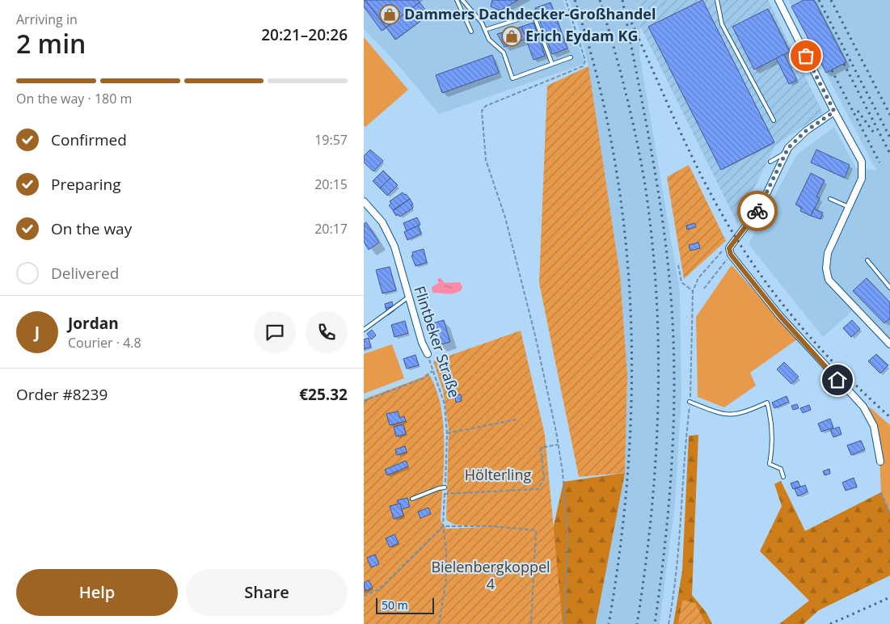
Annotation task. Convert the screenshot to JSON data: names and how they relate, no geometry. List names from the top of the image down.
{
  "streets": {
    "street": ["Flintbeker Straße"]
  },
  "parks": ["Hölterling", "Bielenbergkoppel 4"],
  "places": {
    "shop": ["Dammers Dachdecker-Großhandel", "Erich Eydam KG"]
  },
  "scale_bar": "50 m",
  "page": {
    "heading": ["2 min", "Arriving in", "20:21–20:26"],
    "panel": [
      "Jordan",
      "Courier · 4.8",
      "Order #8239",
      "€25.32"
    ],
    "bar": "On the way · 180 m",
    "list": [
      ["Confirmed", "19:57"],
      ["Preparing", "20:15"],
      ["On the way", "20:17"],
      "Delivered"
    ],
    "round": "J",
    "buttons": ["Help", "Share"],
    "scale": "50 m"
  }
}
